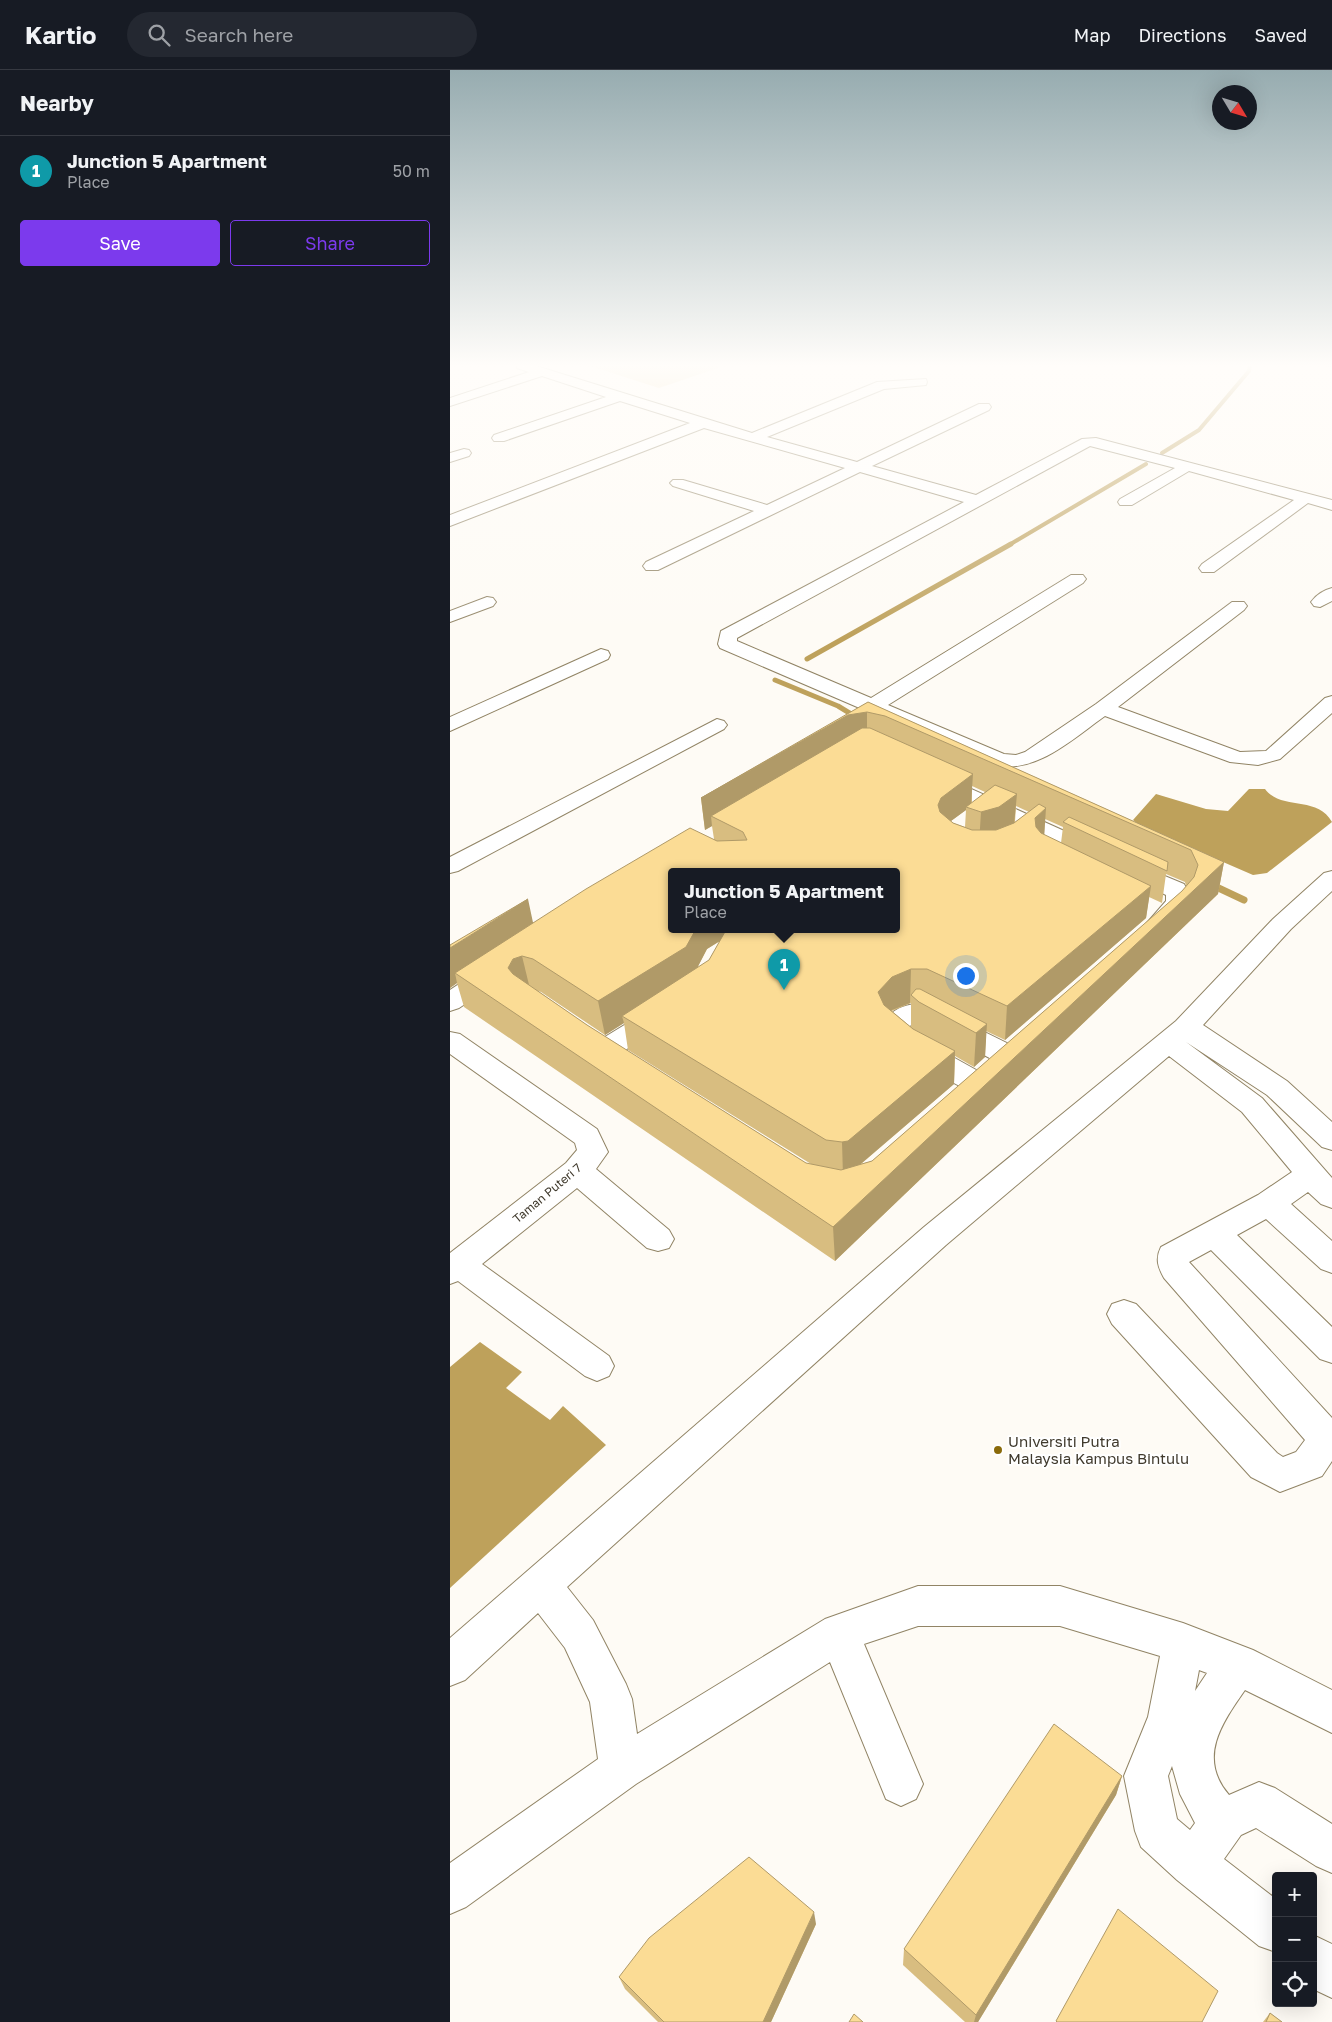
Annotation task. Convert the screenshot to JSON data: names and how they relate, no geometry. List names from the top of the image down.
{
  "streets": {
    "street": ["Taman Puteri 7"]
  },
  "places": ["Universiti Putra Malaysia Kampus Bintulu"],
  "north": "bottom right",
  "page": {
    "header": "Kartio",
    "search": "Search here",
    "nav": ["Map", "Directions", "Saved"],
    "heading": "Nearby",
    "list": [
      {
        "mark": "1",
        "name": "Junction 5 Apartment",
        "note": "Place",
        "value": "50 m"
      }
    ],
    "buttons": ["Save", "Share"],
    "popup": ["Junction 5 Apartment", "Place"],
    "pins": "1",
    "map_buttons": ["+", "−"]
  }
}
